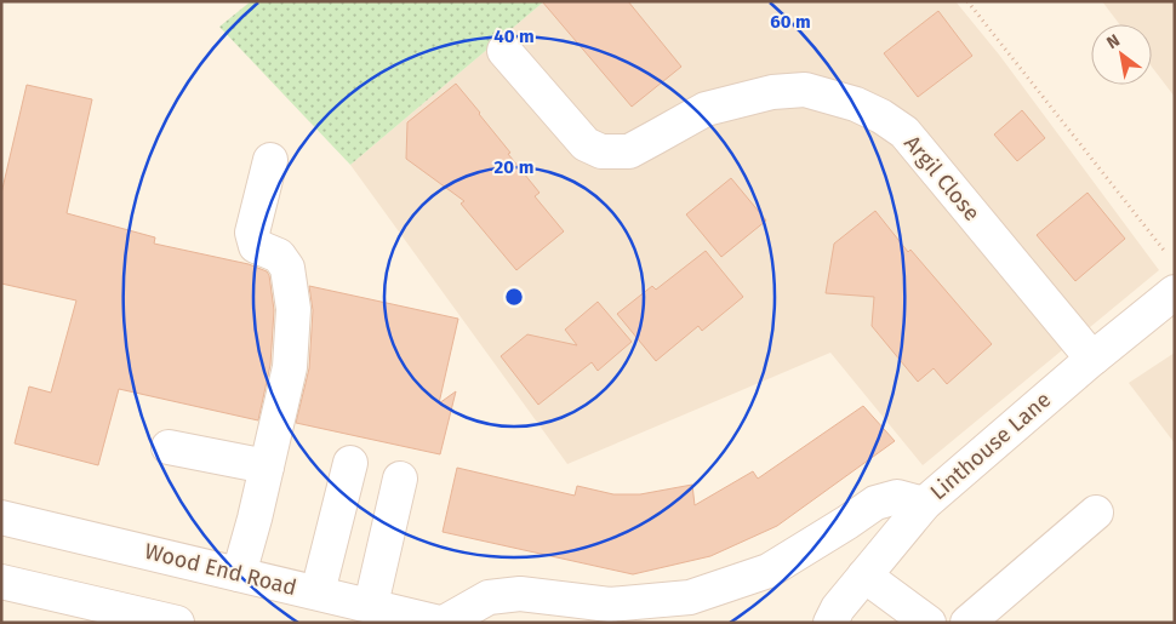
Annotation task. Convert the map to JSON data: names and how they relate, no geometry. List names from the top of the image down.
{
  "streets": {
    "street": ["Argil Close", "Linthouse Lane", "Wood End Road"]
  },
  "crossings": [
    ["Argil Close", "Linthouse Lane"]
  ],
  "north": "top left",
  "rings": ["60 m", "40 m", "20 m"]
}
